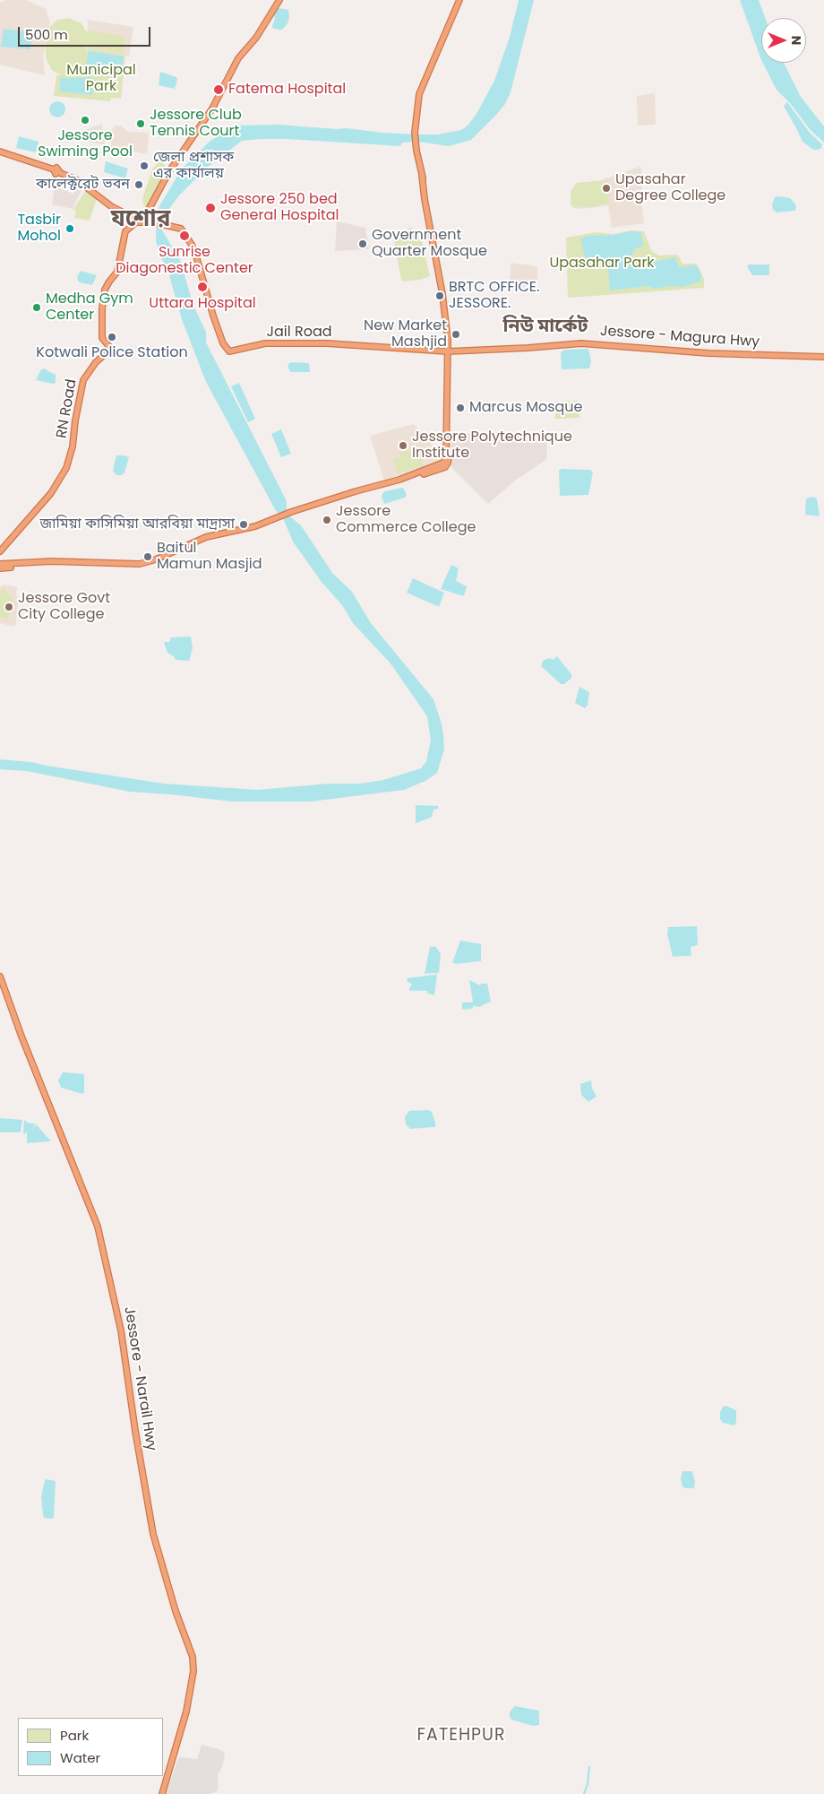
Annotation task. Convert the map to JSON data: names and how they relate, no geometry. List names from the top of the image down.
{
  "streets": {
    "highway": [
      "Jail Road",
      "Jessore - Magura Hwy",
      "RN Road",
      "Jessore - Narail Hwy"
    ]
  },
  "crossings": [
    ["Jail Road", "Jessore - Magura Hwy"],
    ["Jail Road", "RN Road"]
  ],
  "districts": ["যশোর", "নিউ মার্কেট", "FATEHPUR"],
  "parks": ["Municipal Park", "Upasahar Park"],
  "places": [
    "Fatema Hospital",
    "Jessore Swiming Pool",
    "Jessore Club Tennis Court",
    "জেলা প্রশাসক এর কার্যালয়",
    "কালেক্টরেট ভবন",
    "Upasahar Degree College",
    "Jessore 250 bed General Hospital",
    "Tasbir Mohol",
    "Sunrise Diagonestic Center",
    "Government Quarter Mosque",
    "Uttara Hospital",
    "BRTC OFFICE. JESSORE.",
    "Medha Gym Center",
    "New Market Mashjid",
    "Kotwali Police Station",
    "Marcus Mosque",
    "Jessore Polytechnique Institute",
    "Jessore Commerce College",
    "জামিয়া কাসিমিয়া আরবিয়া মাদ্রাসা",
    "Baitul Mamun Masjid",
    "Jessore Govt City College"
  ],
  "legend": ["Park", "Water"],
  "scale_bar": "500 m",
  "north": "right"
}
